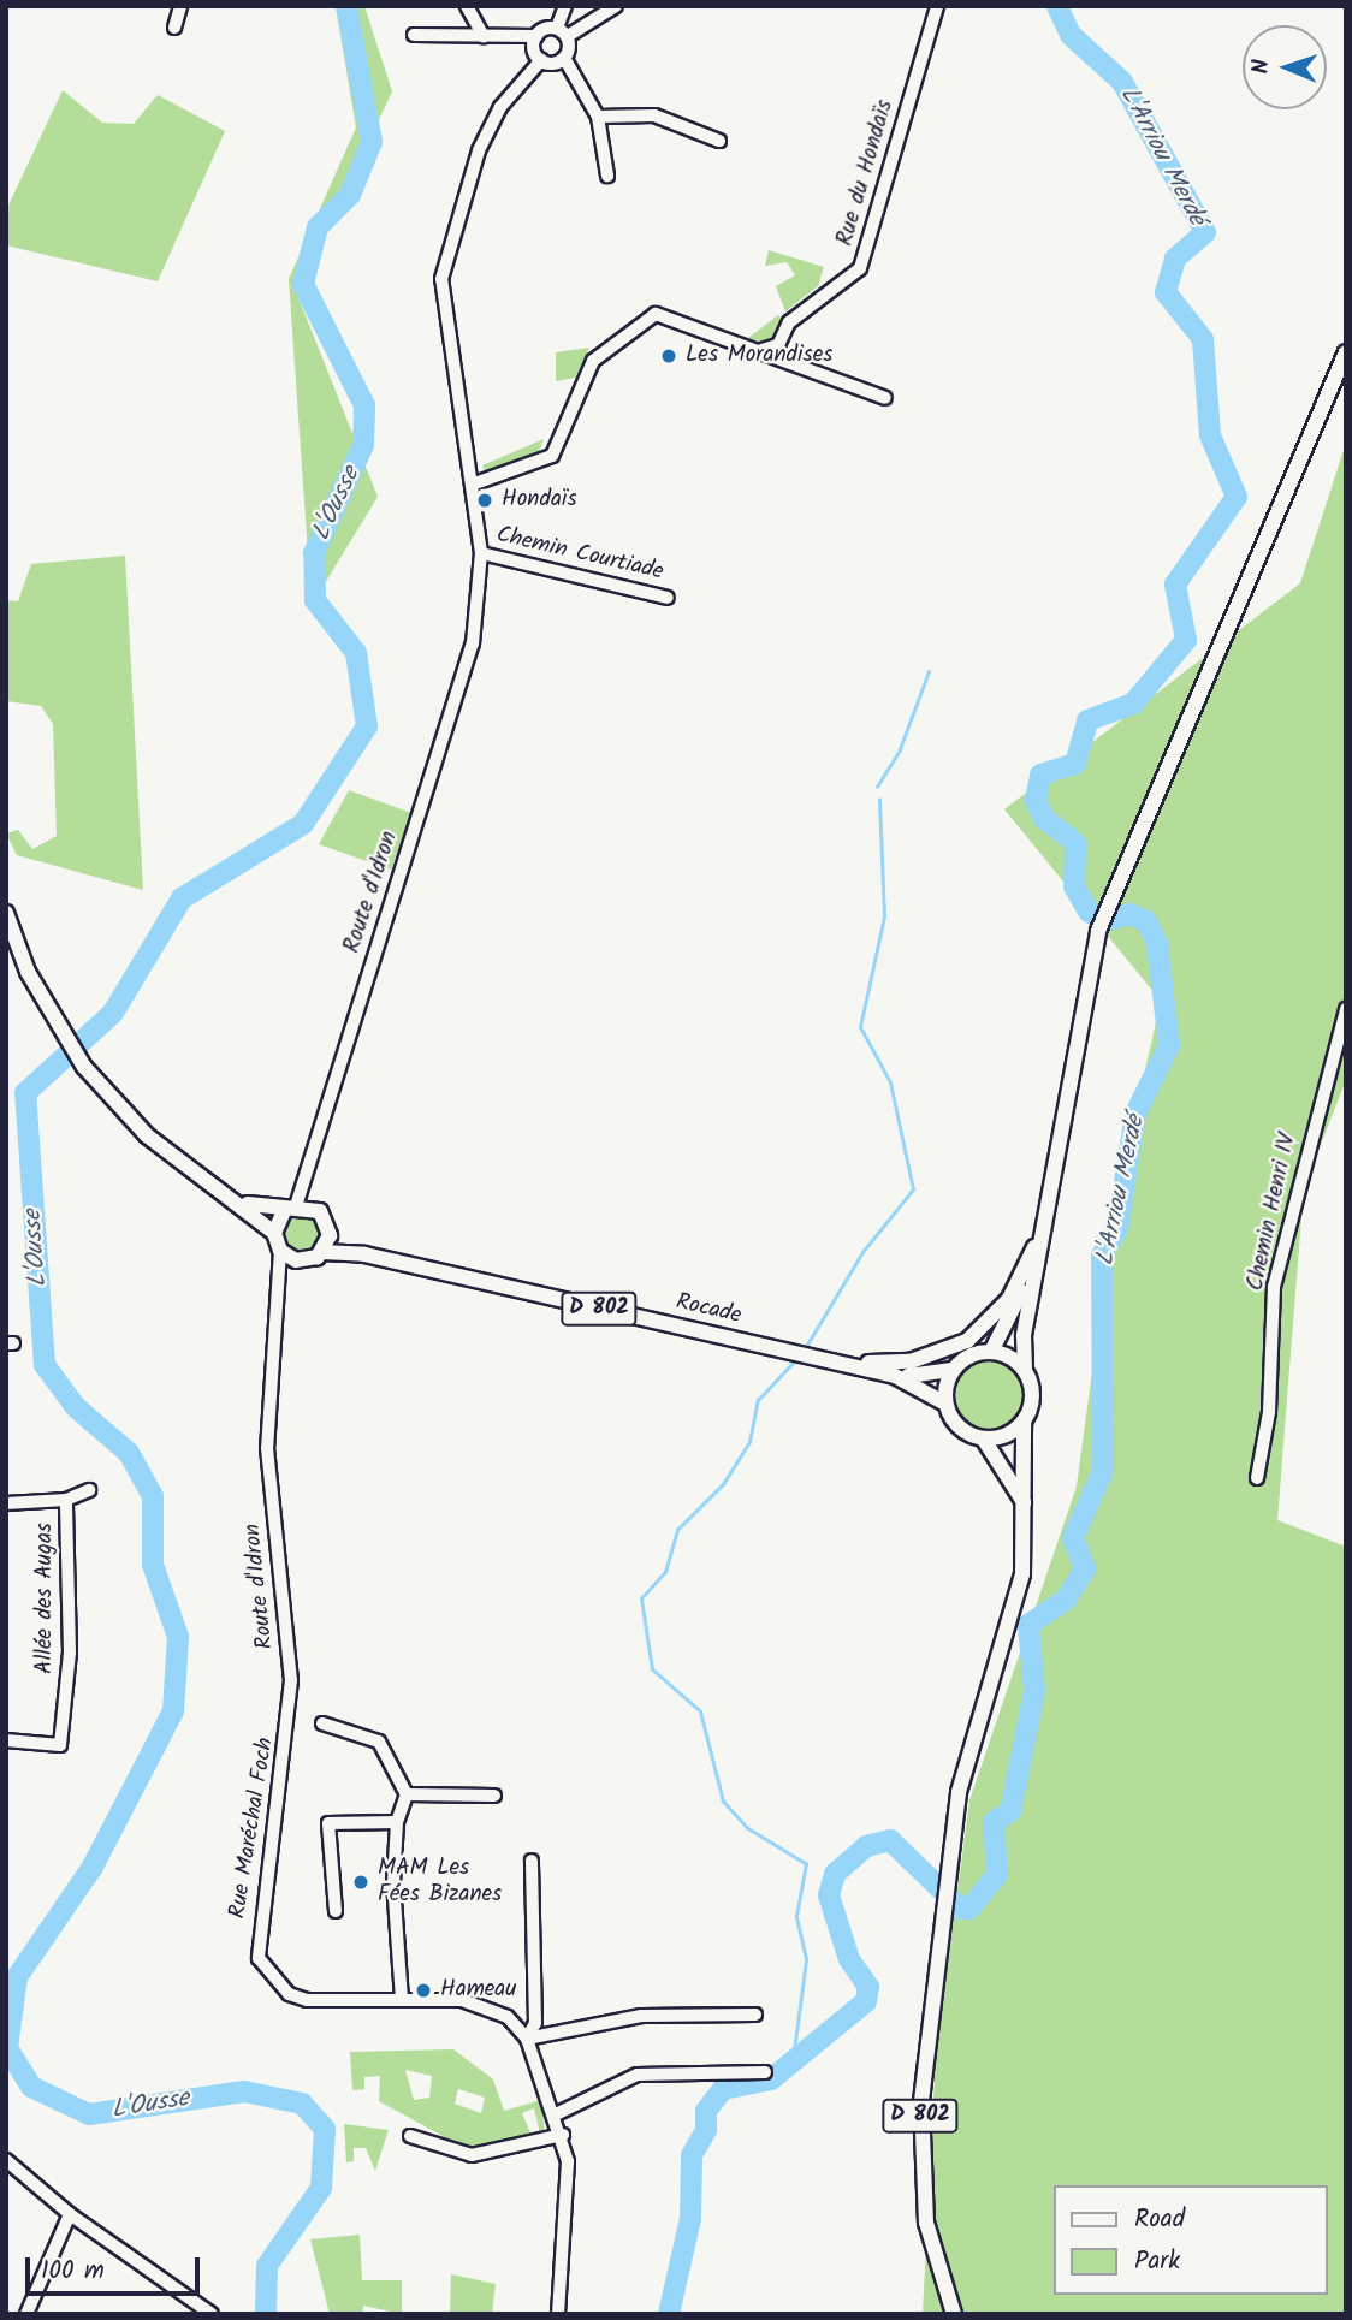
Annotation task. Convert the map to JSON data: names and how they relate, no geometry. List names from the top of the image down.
{
  "streets": {
    "main road": ["D 802", "Rocade"],
    "street": [
      "Rue du Hondaïs",
      "Chemin Courtiade",
      "Route d'Idron",
      "Chemin Henri IV",
      "Allée des Augas",
      "Rue Maréchal Foch"
    ]
  },
  "crossings": [
    ["Chemin Courtiade", "Route d'Idron"],
    ["Route d'Idron", "D 802"],
    ["Route d'Idron", "Rue Maréchal Foch"],
    ["D 802", "Rocade"]
  ],
  "water": ["L'Arriou Merdé", "L'Ousse"],
  "places": [
    "Les Morandises",
    "Hondaïs",
    "MAM Les Fées Bizanes",
    "Hameau"
  ],
  "legend": ["Road", "Park"],
  "scale_bar": "100 m",
  "north": "left"
}
